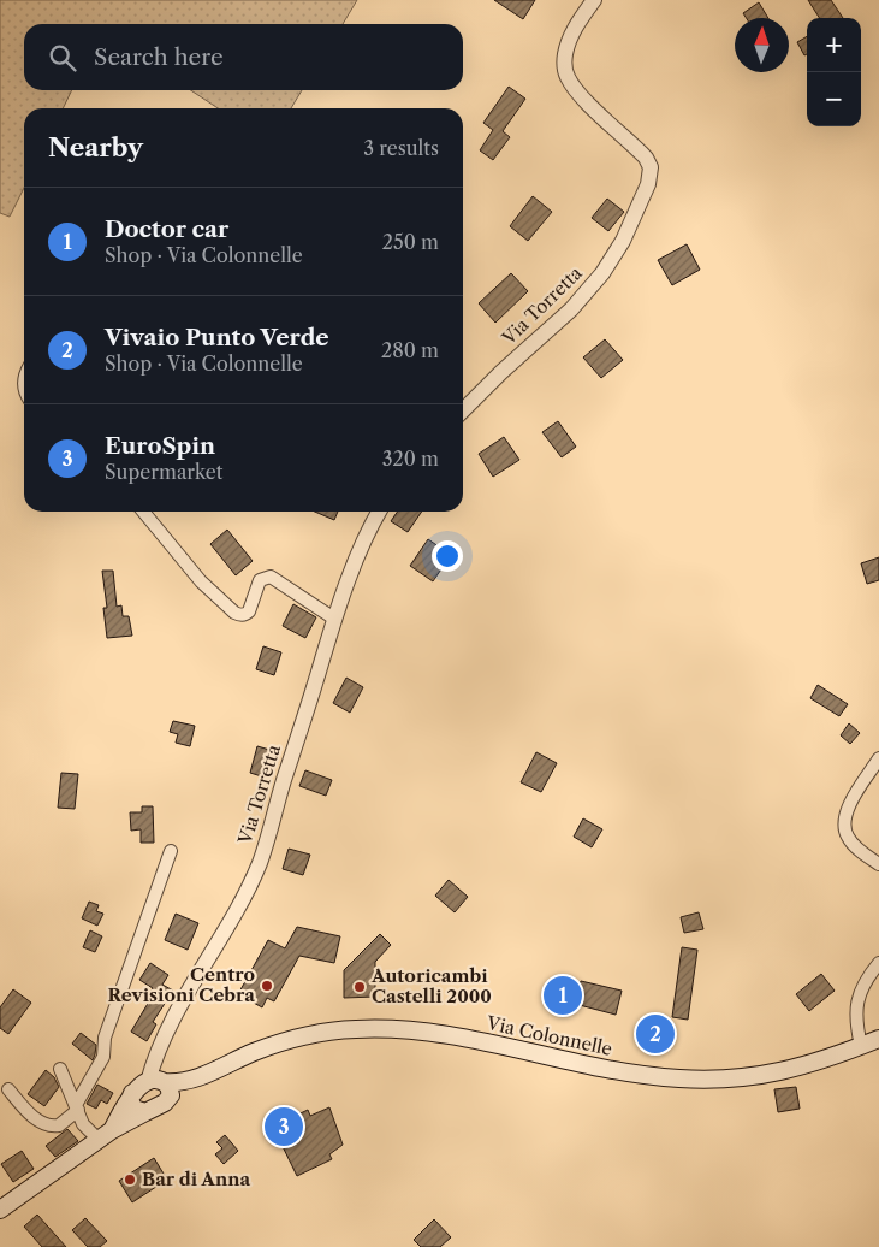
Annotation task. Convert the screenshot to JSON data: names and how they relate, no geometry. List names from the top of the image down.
{
  "streets": {
    "main road": ["Via Colonnelle"],
    "street": ["Via Torretta"]
  },
  "crossings": [
    ["Via Torretta", "Via Colonnelle"]
  ],
  "places": ["Centro Revisioni Cebra", "Autoricambi Castelli 2000", "Bar di Anna"],
  "north": "top",
  "page": {
    "map_buttons": ["+", "−"],
    "search": "Search here",
    "heading": ["Nearby", "3 results"],
    "list": [
      {
        "mark": "1",
        "name": "Doctor car",
        "note": "Shop · Via Colonnelle",
        "value": "250 m"
      },
      {
        "mark": "2",
        "name": "Vivaio Punto Verde",
        "note": "Shop · Via Colonnelle",
        "value": "280 m"
      },
      {
        "mark": "3",
        "name": "EuroSpin",
        "note": "Supermarket",
        "value": "320 m"
      }
    ],
    "pins": ["1", "2", "3"]
  }
}
